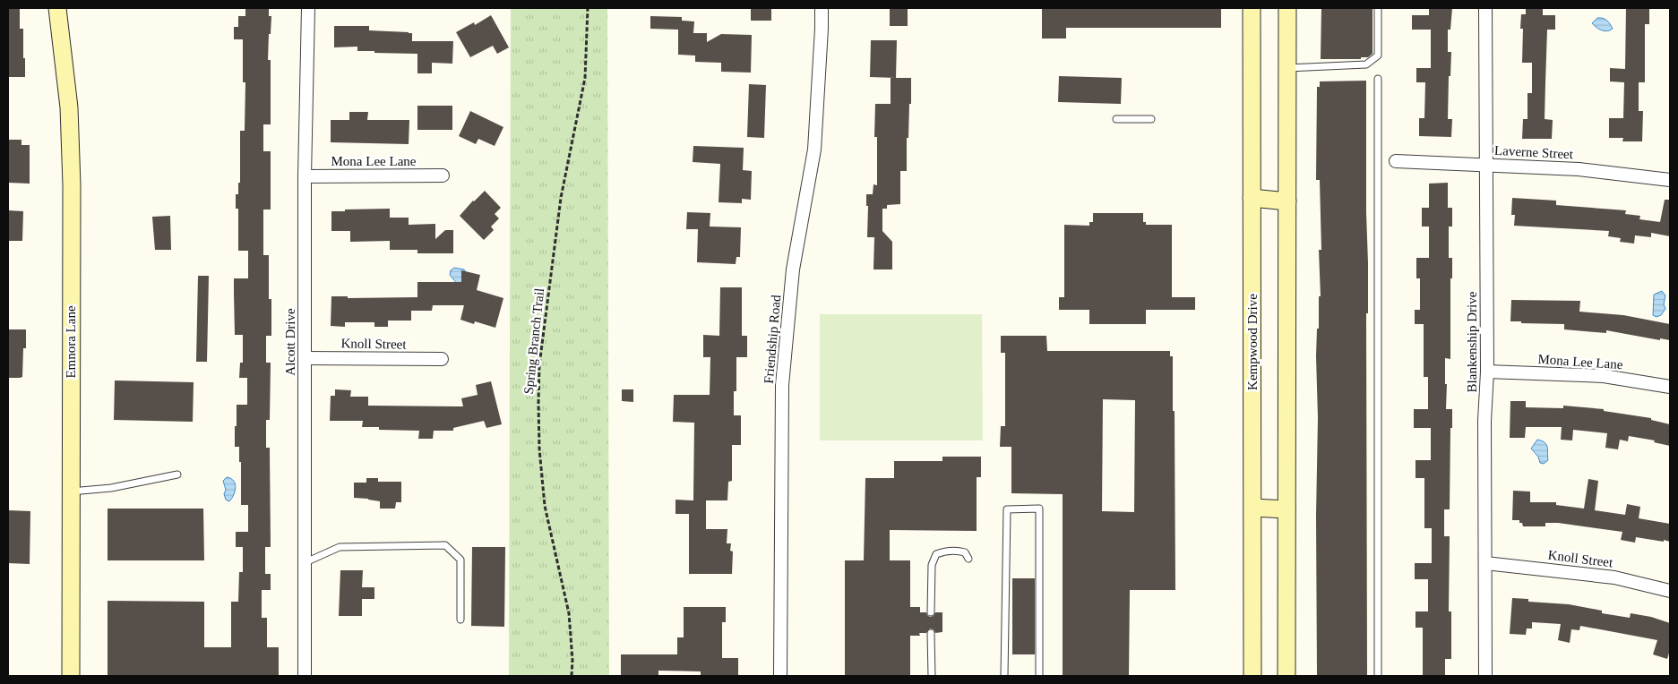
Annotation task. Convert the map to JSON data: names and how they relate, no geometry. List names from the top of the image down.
{
  "streets": {
    "main road": ["Emnora Lane", "Kempwood Drive"],
    "street": [
      "Laverne Street",
      "Mona Lee Lane",
      "Friendship Road",
      "Alcott Drive",
      "Blankenship Drive",
      "Knoll Street"
    ],
    "path": ["Spring Branch Trail"]
  },
  "crossings": [
    ["Laverne Street", "Blankenship Drive"],
    ["Mona Lee Lane", "Alcott Drive"],
    ["Mona Lee Lane", "Blankenship Drive"],
    ["Alcott Drive", "Knoll Street"],
    ["Blankenship Drive", "Knoll Street"]
  ]
}
